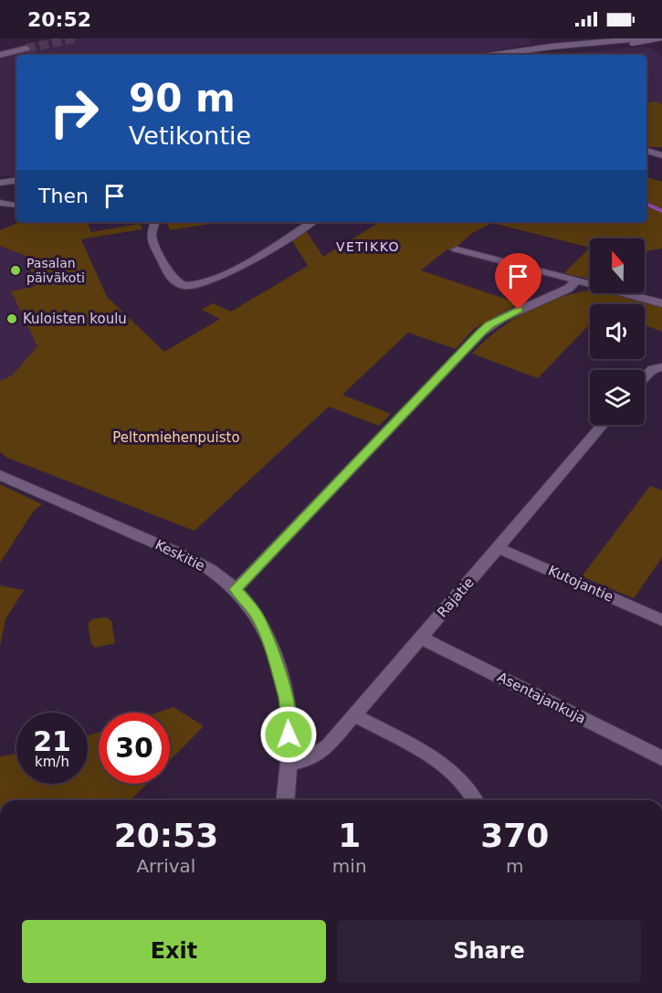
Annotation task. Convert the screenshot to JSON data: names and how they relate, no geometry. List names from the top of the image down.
{
  "streets": {
    "street": [
      "Keskitie",
      "Kutojantie",
      "Rajatie",
      "Asentajankuja"
    ]
  },
  "crossings": [
    ["Keskitie", "Rajatie"],
    ["Kutojantie", "Rajatie"],
    ["Rajatie", "Asentajankuja"]
  ],
  "districts": ["VETIKKO"],
  "parks": ["Peltomiehenpuisto"],
  "places": ["Pasalan päiväkoti", "Kuloisten koulu"],
  "north": "top",
  "page": {
    "status": "20:52",
    "turn": ["90 m", "Vetikontie"],
    "then": "Then",
    "speed": "21 km/h",
    "limit": "30",
    "eta": [
      "20:53",
      "Arrival",
      "1",
      "min",
      "370",
      "m"
    ],
    "buttons": ["Exit", "Share"]
  }
}
